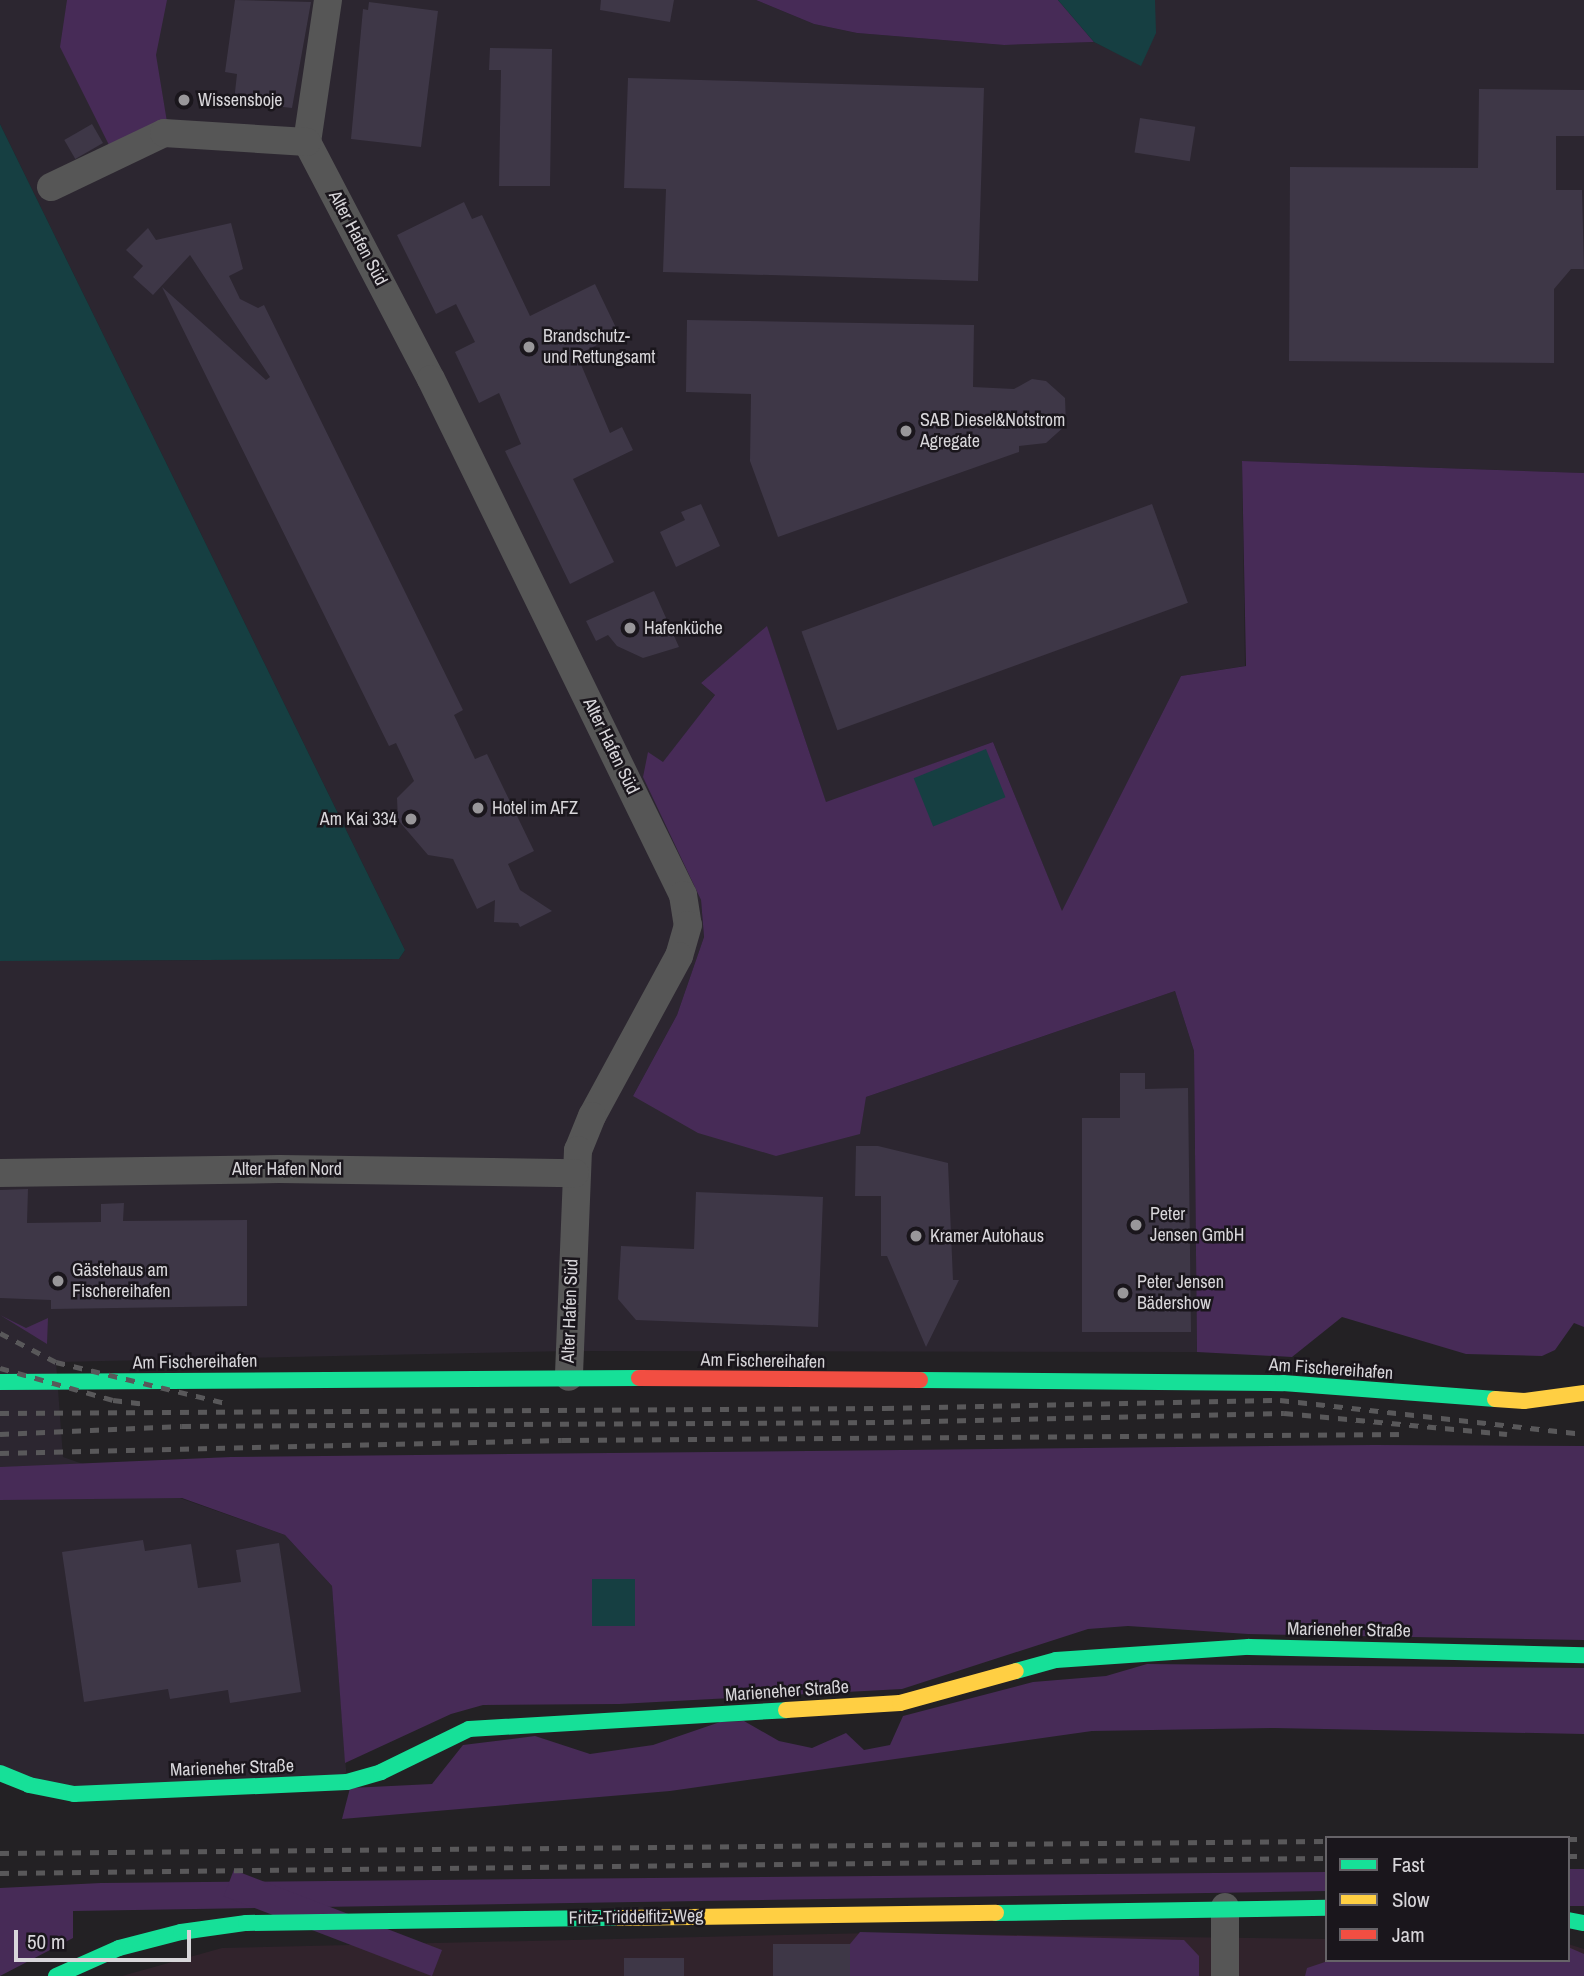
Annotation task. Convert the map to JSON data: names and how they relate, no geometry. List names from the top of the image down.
{
  "streets": {
    "street": [
      "Alter Hafen Süd",
      "Alter Hafen Nord",
      "Am Fischereihafen",
      "Marieneher Straße",
      "Fritz-Triddelfitz-Weg"
    ]
  },
  "crossings": [
    ["Alter Hafen Süd", "Alter Hafen Nord"],
    ["Alter Hafen Süd", "Am Fischereihafen"]
  ],
  "places": [
    "Wissensboje",
    "Brandschutz- und Rettungsamt",
    "SAB Diesel&Notstrom Agregate",
    "Hafenküche",
    "Hotel im AFZ",
    "Am Kai 334",
    "Peter Jensen GmbH",
    "Kramer Autohaus",
    "Gästehaus am Fischereihafen",
    "Peter Jensen Bädershow"
  ],
  "legend": ["Fast", "Slow", "Jam"],
  "scale_bar": "50 m"
}
